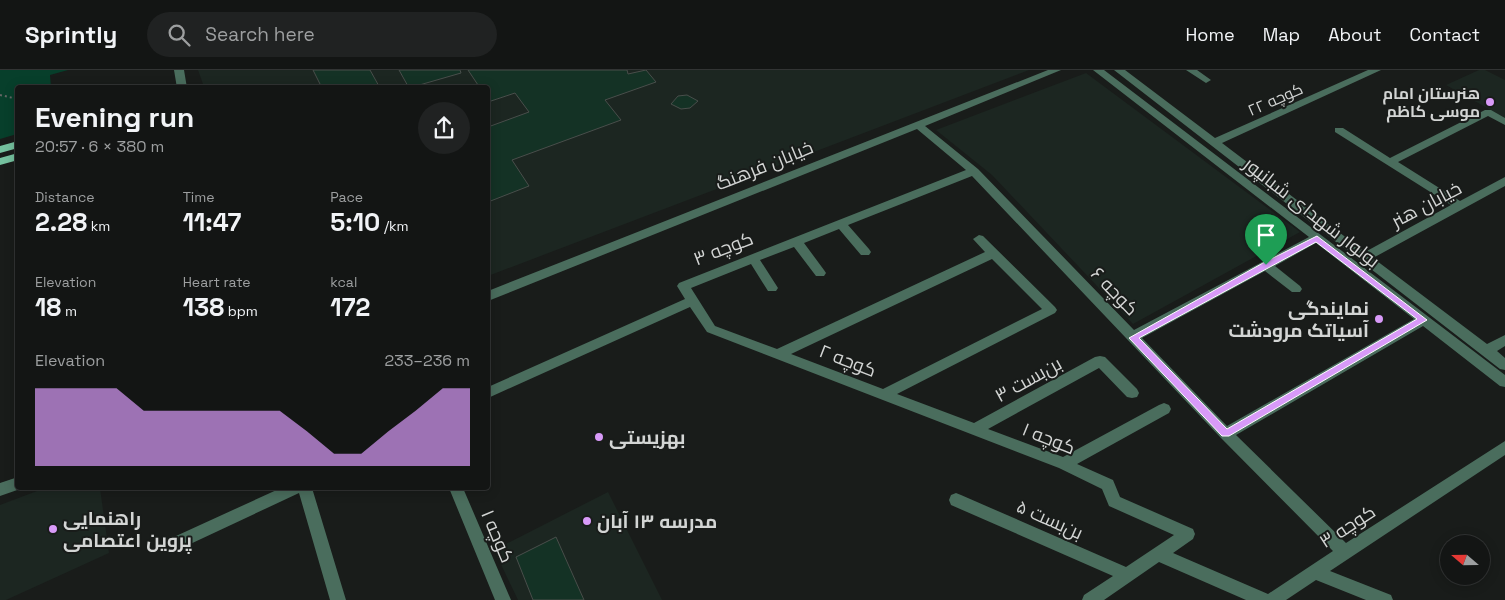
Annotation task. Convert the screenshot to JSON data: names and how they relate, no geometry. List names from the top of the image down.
{
  "streets": {
    "street": [
      "کوچه ۲۲",
      "خیابان فرهنگ",
      "خیابان هنر",
      "بولوار شهدای شبانپور",
      "کوچه ۳",
      "کوچه ۶",
      "کوچه ۲",
      "بن‌بست ۳",
      "کوچه ۱",
      "بن‌بست ۵"
    ]
  },
  "crossings": [
    ["کوچه ۲۲", "بولوار شهدای شبانپور"],
    ["خیابان فرهنگ", "کوچه ۶"],
    ["خیابان هنر", "بولوار شهدای شبانپور"],
    ["کوچه ۳", "کوچه ۶"],
    ["کوچه ۳", "کوچه ۲"],
    ["کوچه ۲", "کوچه ۱"],
    ["بن‌بست ۳", "کوچه ۱"]
  ],
  "places": [
    "هنرستان امام موسی کاظم",
    "نمایندگی آسیاتک مرودشت",
    "بهزیستی",
    "مدرسه ۱۳ آبان",
    "راهنمایی پروین اعتصامی"
  ],
  "north": "left",
  "page": {
    "header": "Sprintly",
    "search": "Search here",
    "nav": [
      "Home",
      "Map",
      "About",
      "Contact"
    ],
    "heading": ["Evening run", "20:57 · 6 × 380 m"],
    "stats": [
      ["Distance", "2.28 km"],
      ["Time", "11:47"],
      ["Pace", "5:10 /km"],
      ["Elevation", "18 m"],
      ["Heart rate", "138 bpm"],
      ["kcal", "172"]
    ],
    "chart": ["Elevation", "233–236 m"]
  }
}
